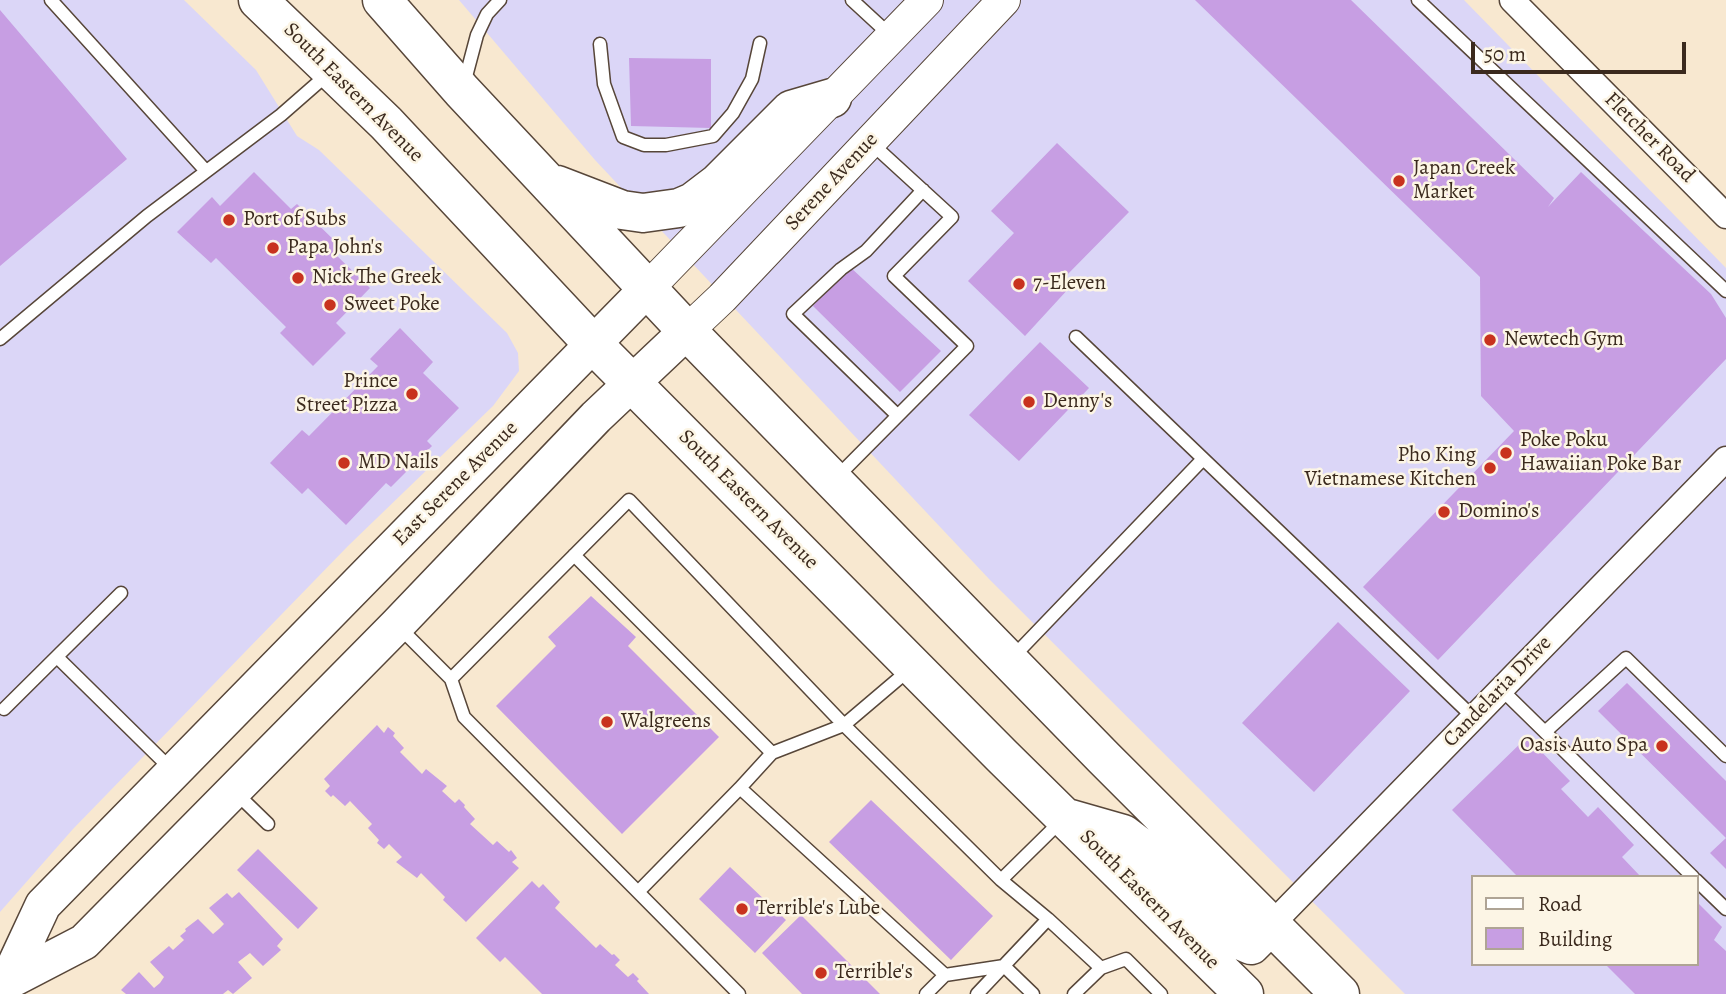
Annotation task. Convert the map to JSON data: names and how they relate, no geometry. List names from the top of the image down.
{
  "streets": {
    "main road": ["South Eastern Avenue", "Serene Avenue", "East Serene Avenue"],
    "street": ["Fletcher Road", "Candelaria Drive"]
  },
  "crossings": [
    ["South Eastern Avenue", "Serene Avenue"],
    ["South Eastern Avenue", "East Serene Avenue"],
    ["Serene Avenue", "East Serene Avenue"]
  ],
  "places": [
    "Japan Creek Market",
    "Port of Subs",
    "Papa John's",
    "Nick The Greek",
    "7-Eleven",
    "Sweet Poke",
    "Newtech Gym",
    "Prince Street Pizza",
    "Denny's",
    "Poke Poku Hawaiian Poke Bar",
    "MD Nails",
    "Pho King Vietnamese Kitchen",
    "Domino's",
    "Walgreens",
    "Oasis Auto Spa",
    "Terrible's Lube",
    "Terrible's"
  ],
  "legend": ["Road", "Building"],
  "scale_bar": "50 m"
}
